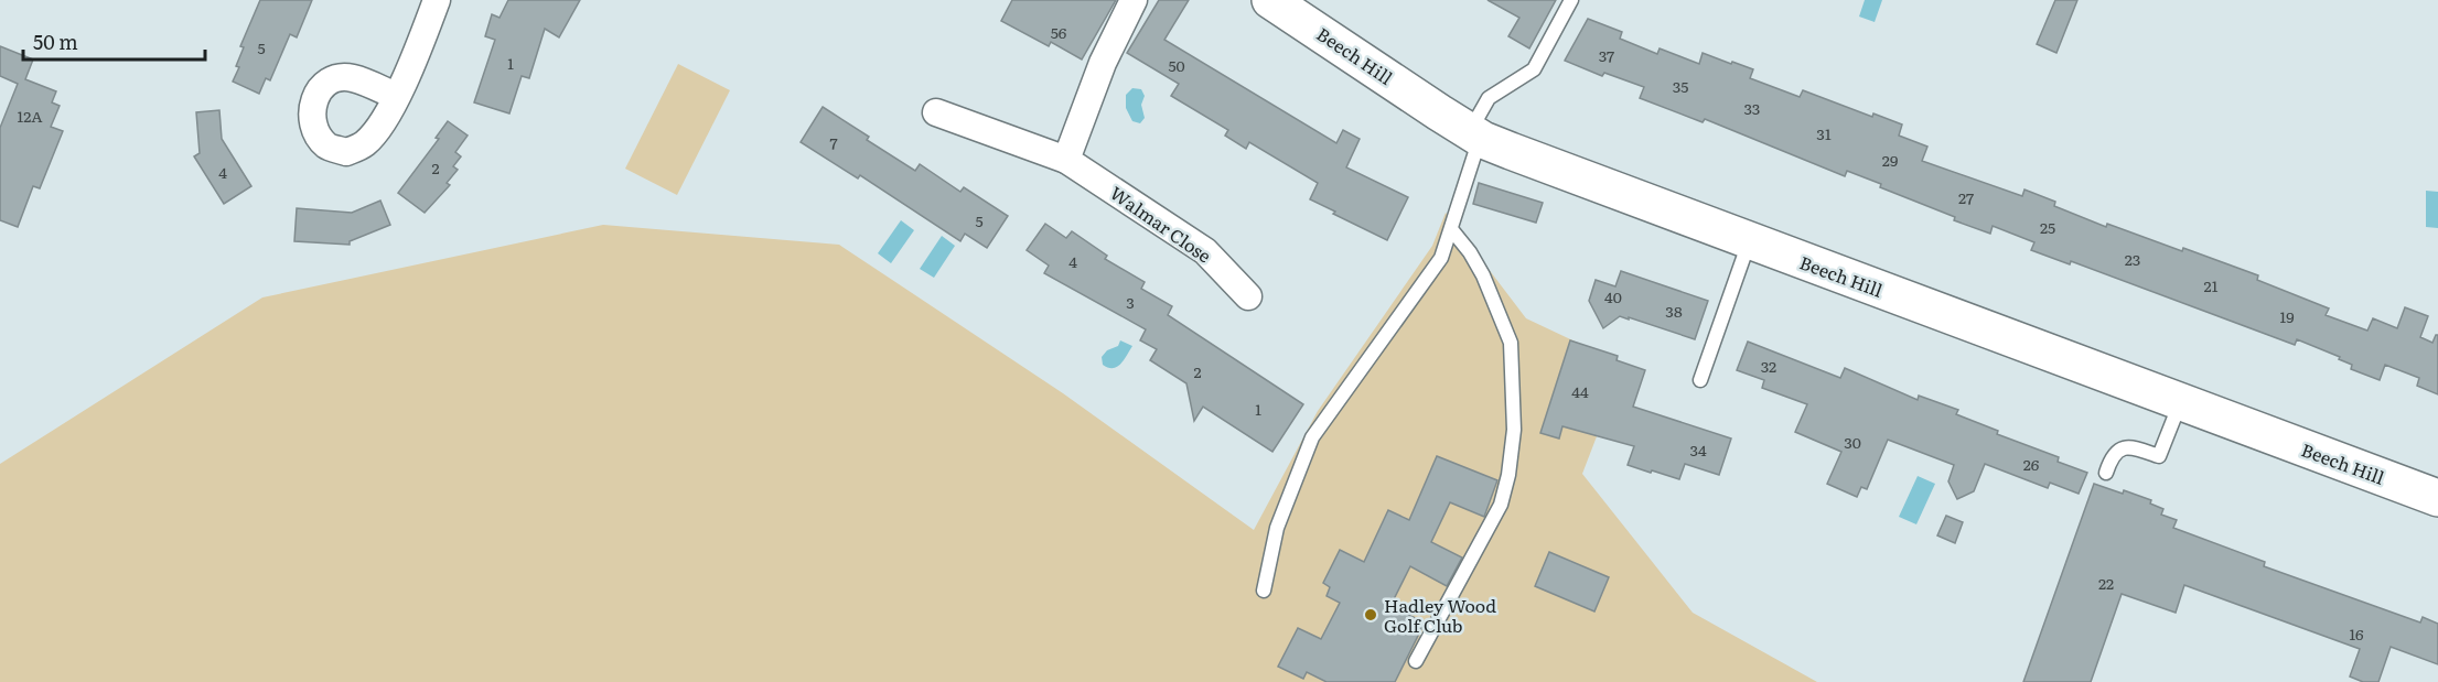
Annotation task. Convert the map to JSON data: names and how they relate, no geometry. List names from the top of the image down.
{
  "streets": {
    "street": ["Beech Hill", "Walmar Close"]
  },
  "places": ["Hadley Wood Golf Club"],
  "house_numbers": [
    "56",
    "5",
    "37",
    "1",
    "50",
    "35",
    "33",
    "12A",
    "31",
    "7",
    "29",
    "2",
    "4",
    "27",
    "5",
    "25",
    "23",
    "4",
    "21",
    "40",
    "3",
    "38",
    "19",
    "32",
    "2",
    "44",
    "1",
    "30",
    "34",
    "26",
    "22",
    "16"
  ],
  "scale_bar": "50 m"
}
